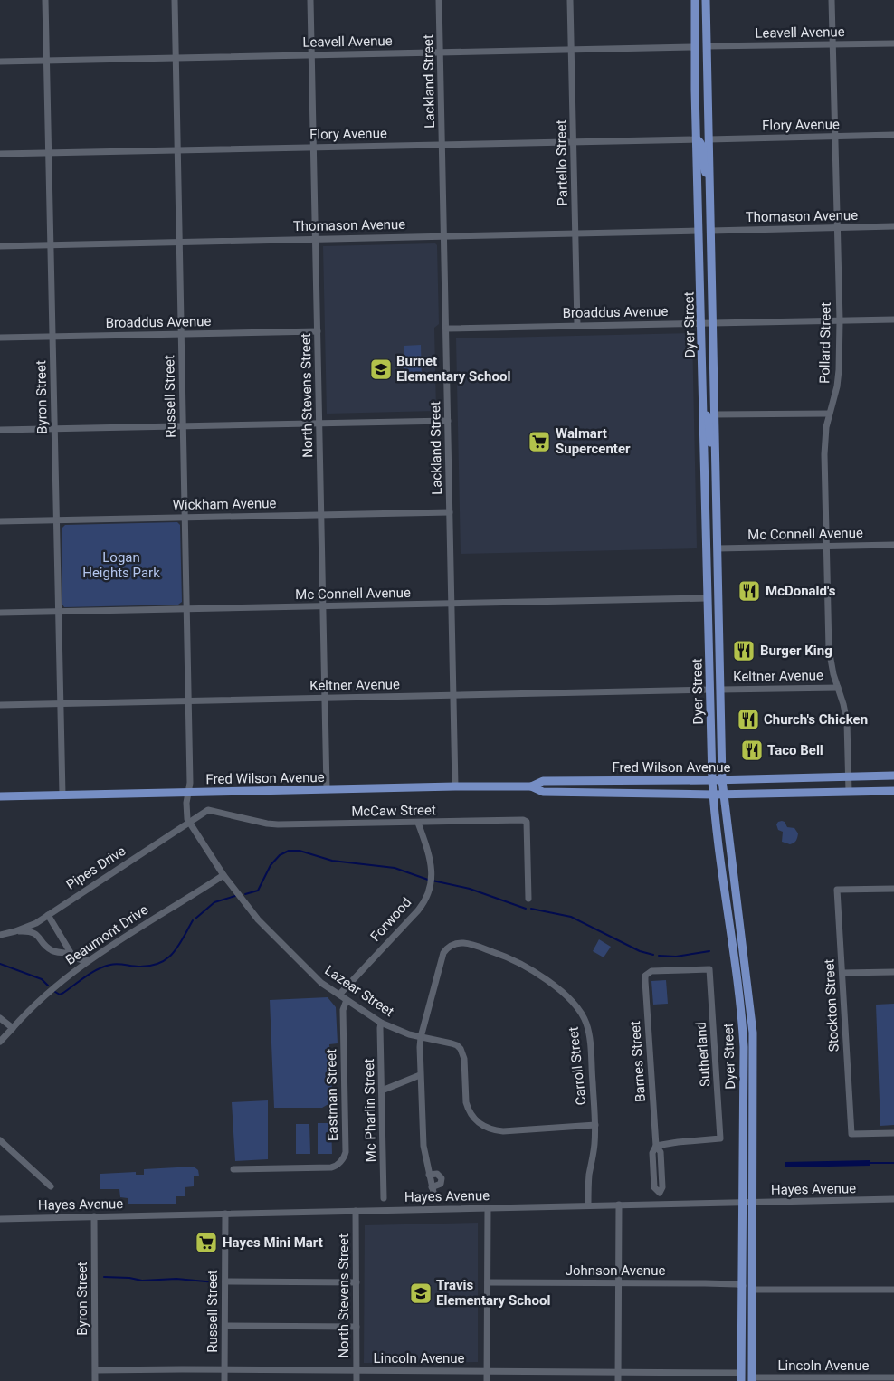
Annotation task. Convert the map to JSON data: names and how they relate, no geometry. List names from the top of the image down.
{
  "streets": {
    "main road": ["Dyer Street", "Fred Wilson Avenue"],
    "street": [
      "Leavell Avenue",
      "Lackland Street",
      "Flory Avenue",
      "Partello Street",
      "Thomason Avenue",
      "Broaddus Avenue",
      "Pollard Street",
      "North Stevens Street",
      "Russell Street",
      "Byron Street",
      "Wickham Avenue",
      "Mc Connell Avenue",
      "Keltner Avenue",
      "McCaw Street",
      "Pipes Drive",
      "Forwood",
      "Beaumont Drive",
      "Lazear Street",
      "Stockton Street",
      "Sutherland",
      "Barnes Street",
      "Carroll Street",
      "Eastman Street",
      "Mc Pharlin Street",
      "Hayes Avenue",
      "Johnson Avenue",
      "Lincoln Avenue"
    ]
  },
  "crossings": [
    ["Leavell Avenue", "Lackland Street"],
    ["Leavell Avenue", "Partello Street"],
    ["Leavell Avenue", "Dyer Street"],
    ["Leavell Avenue", "Pollard Street"],
    ["Leavell Avenue", "North Stevens Street"],
    ["Leavell Avenue", "Russell Street"],
    ["Leavell Avenue", "Byron Street"],
    ["Lackland Street", "Flory Avenue"],
    ["Lackland Street", "Thomason Avenue"],
    ["Lackland Street", "Broaddus Avenue"],
    ["Lackland Street", "Wickham Avenue"],
    ["Lackland Street", "Mc Connell Avenue"],
    ["Lackland Street", "Keltner Avenue"],
    ["Lackland Street", "Fred Wilson Avenue"],
    ["Flory Avenue", "Partello Street"],
    ["Flory Avenue", "Dyer Street"],
    ["Flory Avenue", "Pollard Street"],
    ["Flory Avenue", "North Stevens Street"],
    ["Flory Avenue", "Russell Street"],
    ["Flory Avenue", "Byron Street"],
    ["Partello Street", "Thomason Avenue"],
    ["Partello Street", "Broaddus Avenue"],
    ["Thomason Avenue", "Dyer Street"],
    ["Thomason Avenue", "Pollard Street"],
    ["Thomason Avenue", "North Stevens Street"],
    ["Thomason Avenue", "Russell Street"],
    ["Thomason Avenue", "Byron Street"],
    ["Broaddus Avenue", "Dyer Street"],
    ["Broaddus Avenue", "Pollard Street"],
    ["Broaddus Avenue", "North Stevens Street"],
    ["Broaddus Avenue", "Russell Street"],
    ["Broaddus Avenue", "Byron Street"],
    ["Dyer Street", "Mc Connell Avenue"],
    ["Dyer Street", "Keltner Avenue"],
    ["Dyer Street", "Fred Wilson Avenue"],
    ["Dyer Street", "Hayes Avenue"],
    ["Dyer Street", "Johnson Avenue"],
    ["Dyer Street", "Lincoln Avenue"],
    ["Pollard Street", "Mc Connell Avenue"],
    ["Pollard Street", "Keltner Avenue"],
    ["Pollard Street", "Fred Wilson Avenue"],
    ["North Stevens Street", "Wickham Avenue"],
    ["North Stevens Street", "Mc Connell Avenue"],
    ["North Stevens Street", "Keltner Avenue"],
    ["North Stevens Street", "Fred Wilson Avenue"],
    ["North Stevens Street", "Hayes Avenue"],
    ["North Stevens Street", "Lincoln Avenue"],
    ["Russell Street", "Wickham Avenue"],
    ["Russell Street", "Mc Connell Avenue"],
    ["Russell Street", "Keltner Avenue"],
    ["Russell Street", "Fred Wilson Avenue"],
    ["Russell Street", "McCaw Street"],
    ["Russell Street", "Pipes Drive"],
    ["Russell Street", "Lazear Street"],
    ["Russell Street", "Hayes Avenue"],
    ["Russell Street", "Lincoln Avenue"],
    ["Byron Street", "Wickham Avenue"],
    ["Byron Street", "Mc Connell Avenue"],
    ["Byron Street", "Keltner Avenue"],
    ["Byron Street", "Fred Wilson Avenue"],
    ["Byron Street", "Hayes Avenue"],
    ["Byron Street", "Lincoln Avenue"],
    ["McCaw Street", "Pipes Drive"],
    ["McCaw Street", "Forwood"],
    ["McCaw Street", "Lazear Street"],
    ["Pipes Drive", "Beaumont Drive"],
    ["Pipes Drive", "Lazear Street"],
    ["Forwood", "Lazear Street"],
    ["Beaumont Drive", "Lazear Street"],
    ["Lazear Street", "Carroll Street"],
    ["Lazear Street", "Eastman Street"],
    ["Lazear Street", "Mc Pharlin Street"],
    ["Sutherland", "Barnes Street"],
    ["Barnes Street", "Hayes Avenue"],
    ["Carroll Street", "Hayes Avenue"]
  ],
  "parks": ["Logan Heights Park"],
  "places": {
    "school or university": ["Burnet Elementary School", "Travis Elementary School"],
    "supermarket": ["Walmart Supercenter", "Hayes Mini Mart"],
    "restaurant": [
      "McDonald's",
      "Burger King",
      "Church's Chicken",
      "Taco Bell"
    ]
  }
}
